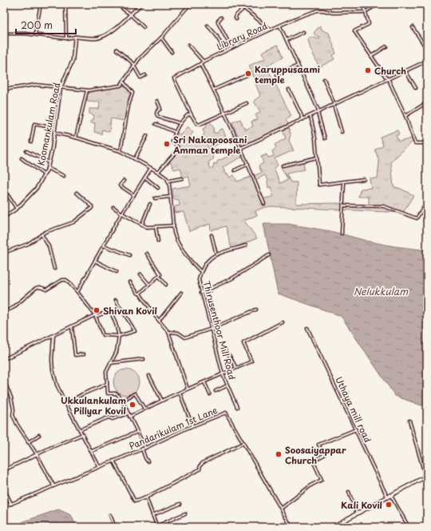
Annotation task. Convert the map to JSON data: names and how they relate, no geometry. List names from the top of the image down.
{
  "streets": {
    "street": [
      "Library Road",
      "Koomankulam Road",
      "Thirusenthoor Mill Road",
      "Uthaya mill road",
      "Pandarikulam 1st Lane"
    ]
  },
  "water": ["Nelukkulam"],
  "places": [
    "Church",
    "Karuppusaami temple",
    "Sri Nakapoosani Amman temple",
    "Shivan Kovil",
    "Ukkulankulam Pillyar Kovil",
    "Soosaiyappar Church",
    "Kali Kovil"
  ],
  "scale_bar": "200 m"
}
